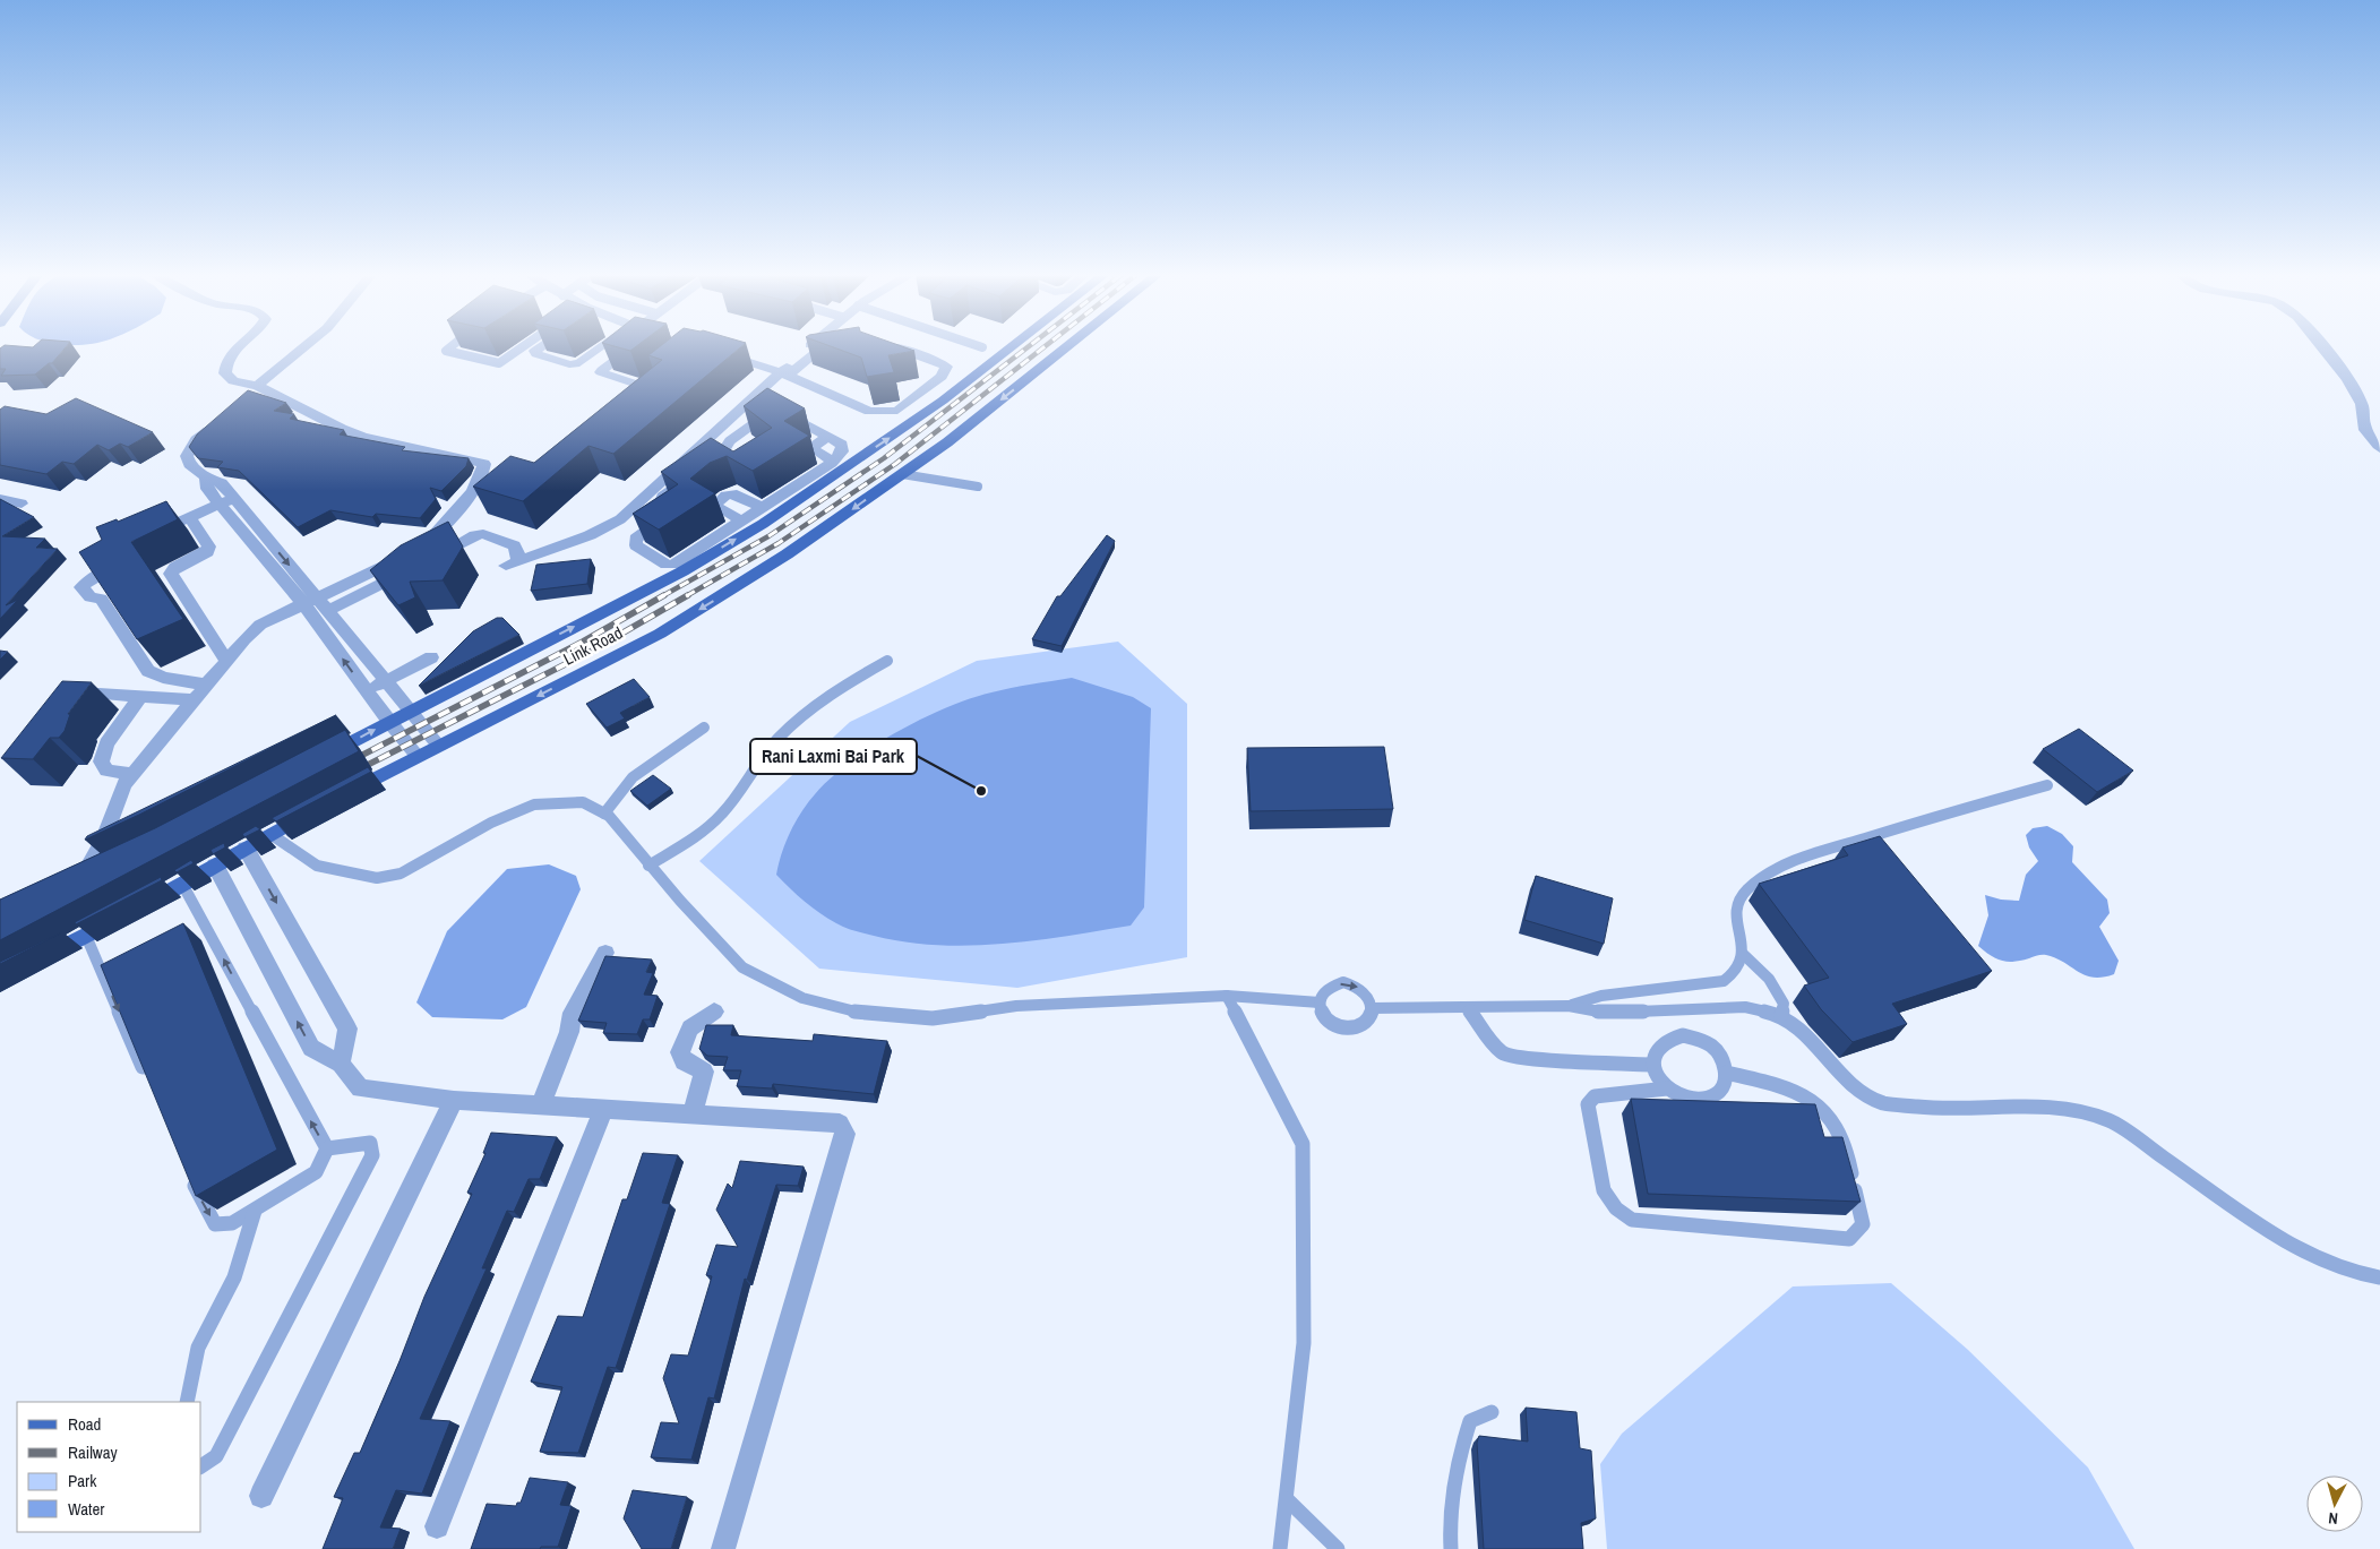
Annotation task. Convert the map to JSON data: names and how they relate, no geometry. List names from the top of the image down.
{
  "streets": {
    "main road": ["Link Road"]
  },
  "places": ["Rani Laxmi Bai Park"],
  "legend": [
    "Road",
    "Railway",
    "Park",
    "Water"
  ],
  "north": "bottom"
}
